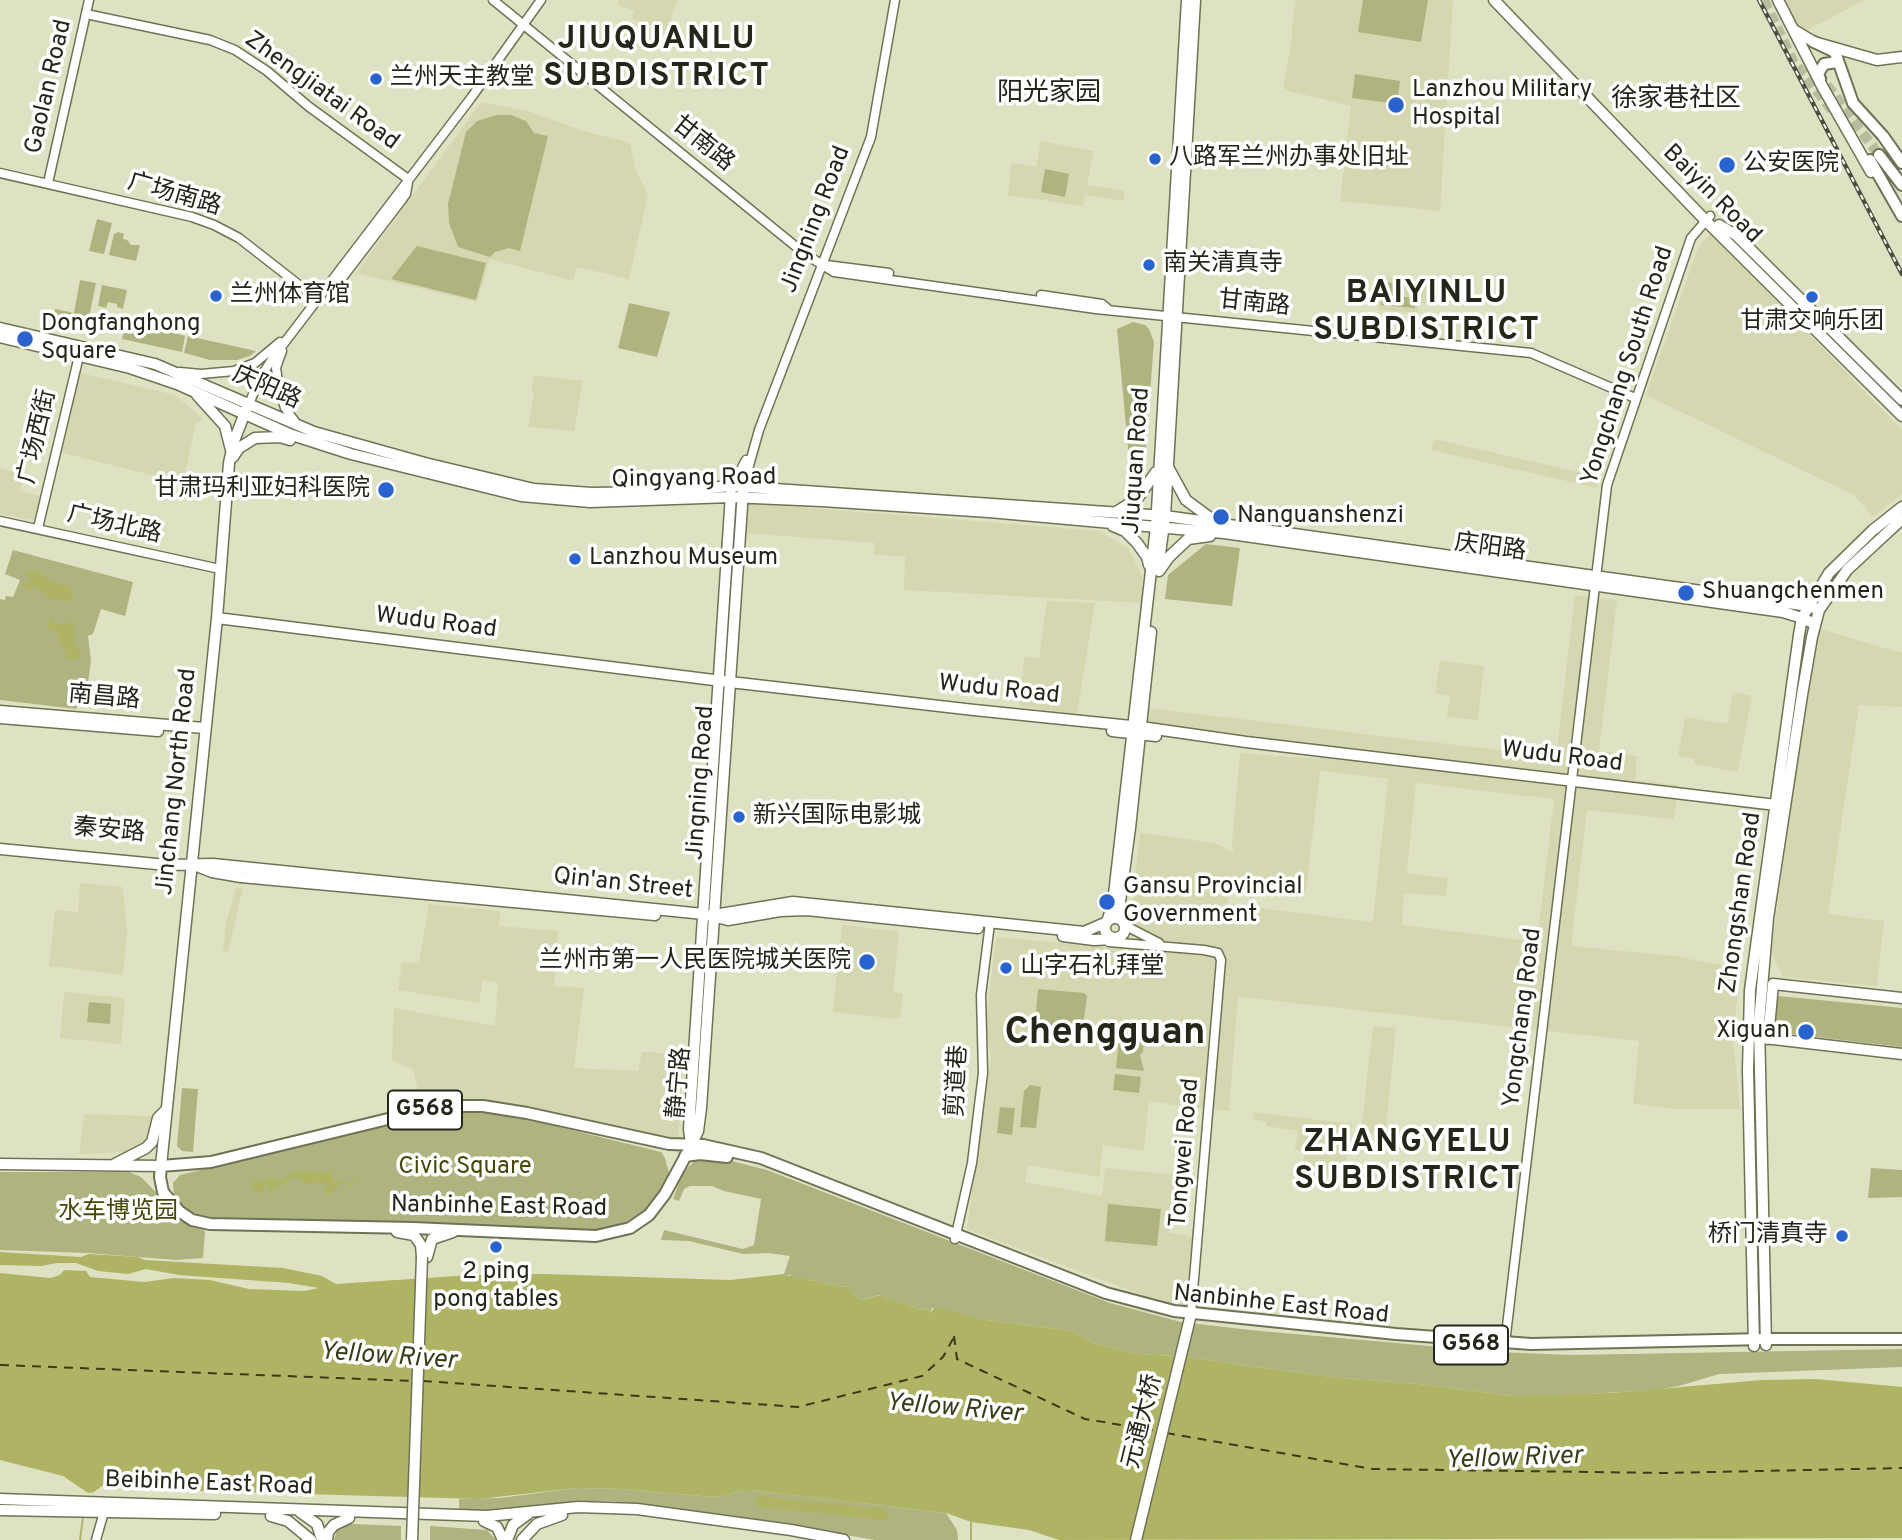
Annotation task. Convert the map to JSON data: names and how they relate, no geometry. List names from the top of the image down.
{
  "streets": {
    "highway": ["G568", "Nanbinhe East Road"],
    "main road": [
      "Baiyin Road",
      "Jingning Road",
      "庆阳路",
      "Jiuquan Road",
      "Qingyang Road",
      "Wudu Road",
      "南昌路",
      "Jinchang North Road",
      "秦安路",
      "Qin'an Street",
      "Zhongshan Road",
      "静宁路",
      "元通大桥",
      "Beibinhe East Road"
    ],
    "street": [
      "Gaolan Road",
      "Zhengjiatai Road",
      "甘南路",
      "广场南路",
      "Yongchang South Road",
      "广场西街",
      "广场北路",
      "Yongchang Road",
      "剪道巷",
      "Tongwei Road"
    ]
  },
  "crossings": [
    ["Gaolan Road", "Zhengjiatai Road"],
    ["Gaolan Road", "广场南路"],
    ["甘南路", "Jingning Road"],
    ["甘南路", "Yongchang South Road"],
    ["甘南路", "Jiuquan Road"],
    ["Baiyin Road", "Yongchang South Road"],
    ["Jingning Road", "Qingyang Road"],
    ["Jingning Road", "Wudu Road"],
    ["Jingning Road", "Qin'an Street"],
    ["Jingning Road", "静宁路"],
    ["Yongchang South Road", "庆阳路"],
    ["Yongchang South Road", "Wudu Road"],
    ["Yongchang South Road", "Yongchang Road"],
    ["庆阳路", "广场西街"],
    ["庆阳路", "Jiuquan Road"],
    ["庆阳路", "Qingyang Road"],
    ["庆阳路", "Jinchang North Road"],
    ["庆阳路", "Zhongshan Road"],
    ["广场西街", "广场北路"],
    ["Jiuquan Road", "Qingyang Road"],
    ["Jiuquan Road", "Wudu Road"],
    ["Qingyang Road", "Jinchang North Road"],
    ["广场北路", "Jinchang North Road"],
    ["Wudu Road", "Jinchang North Road"],
    ["Wudu Road", "Zhongshan Road"],
    ["Wudu Road", "Yongchang Road"],
    ["南昌路", "Jinchang North Road"],
    ["Jinchang North Road", "秦安路"],
    ["Jinchang North Road", "Qin'an Street"],
    ["Jinchang North Road", "Nanbinhe East Road"],
    ["秦安路", "Qin'an Street"],
    ["Qin'an Street", "剪道巷"],
    ["Qin'an Street", "静宁路"],
    ["Zhongshan Road", "Nanbinhe East Road"],
    ["Yongchang Road", "Nanbinhe East Road"],
    ["剪道巷", "Nanbinhe East Road"],
    ["静宁路", "Nanbinhe East Road"],
    ["Tongwei Road", "Nanbinhe East Road"],
    ["Tongwei Road", "元通大桥"],
    ["Nanbinhe East Road", "元通大桥"]
  ],
  "districts": [
    "JIUQUANLU SUBDISTRICT",
    "阳光家园",
    "徐家巷社区",
    "BAIYINLU SUBDISTRICT",
    "Chengguan",
    "ZHANGYELU SUBDISTRICT"
  ],
  "water": ["Yellow River"],
  "parks": ["Civic Square", "水车博览园"],
  "places": [
    "兰州天主教堂",
    "Lanzhou Military Hospital",
    "八路军兰州办事处旧址",
    "公安医院",
    "南关清真寺",
    "兰州体育馆",
    "甘肃交响乐团",
    "Dongfanghong Square",
    "甘肃玛利亚妇科医院",
    "Nanguanshenzi",
    "Lanzhou Museum",
    "Shuangchenmen",
    "新兴国际电影城",
    "Gansu Provincial Government",
    "兰州市第一人民医院城关医院",
    "山字石礼拜堂",
    "Xiguan",
    "桥门清真寺",
    "2 ping pong tables"
  ]
}
